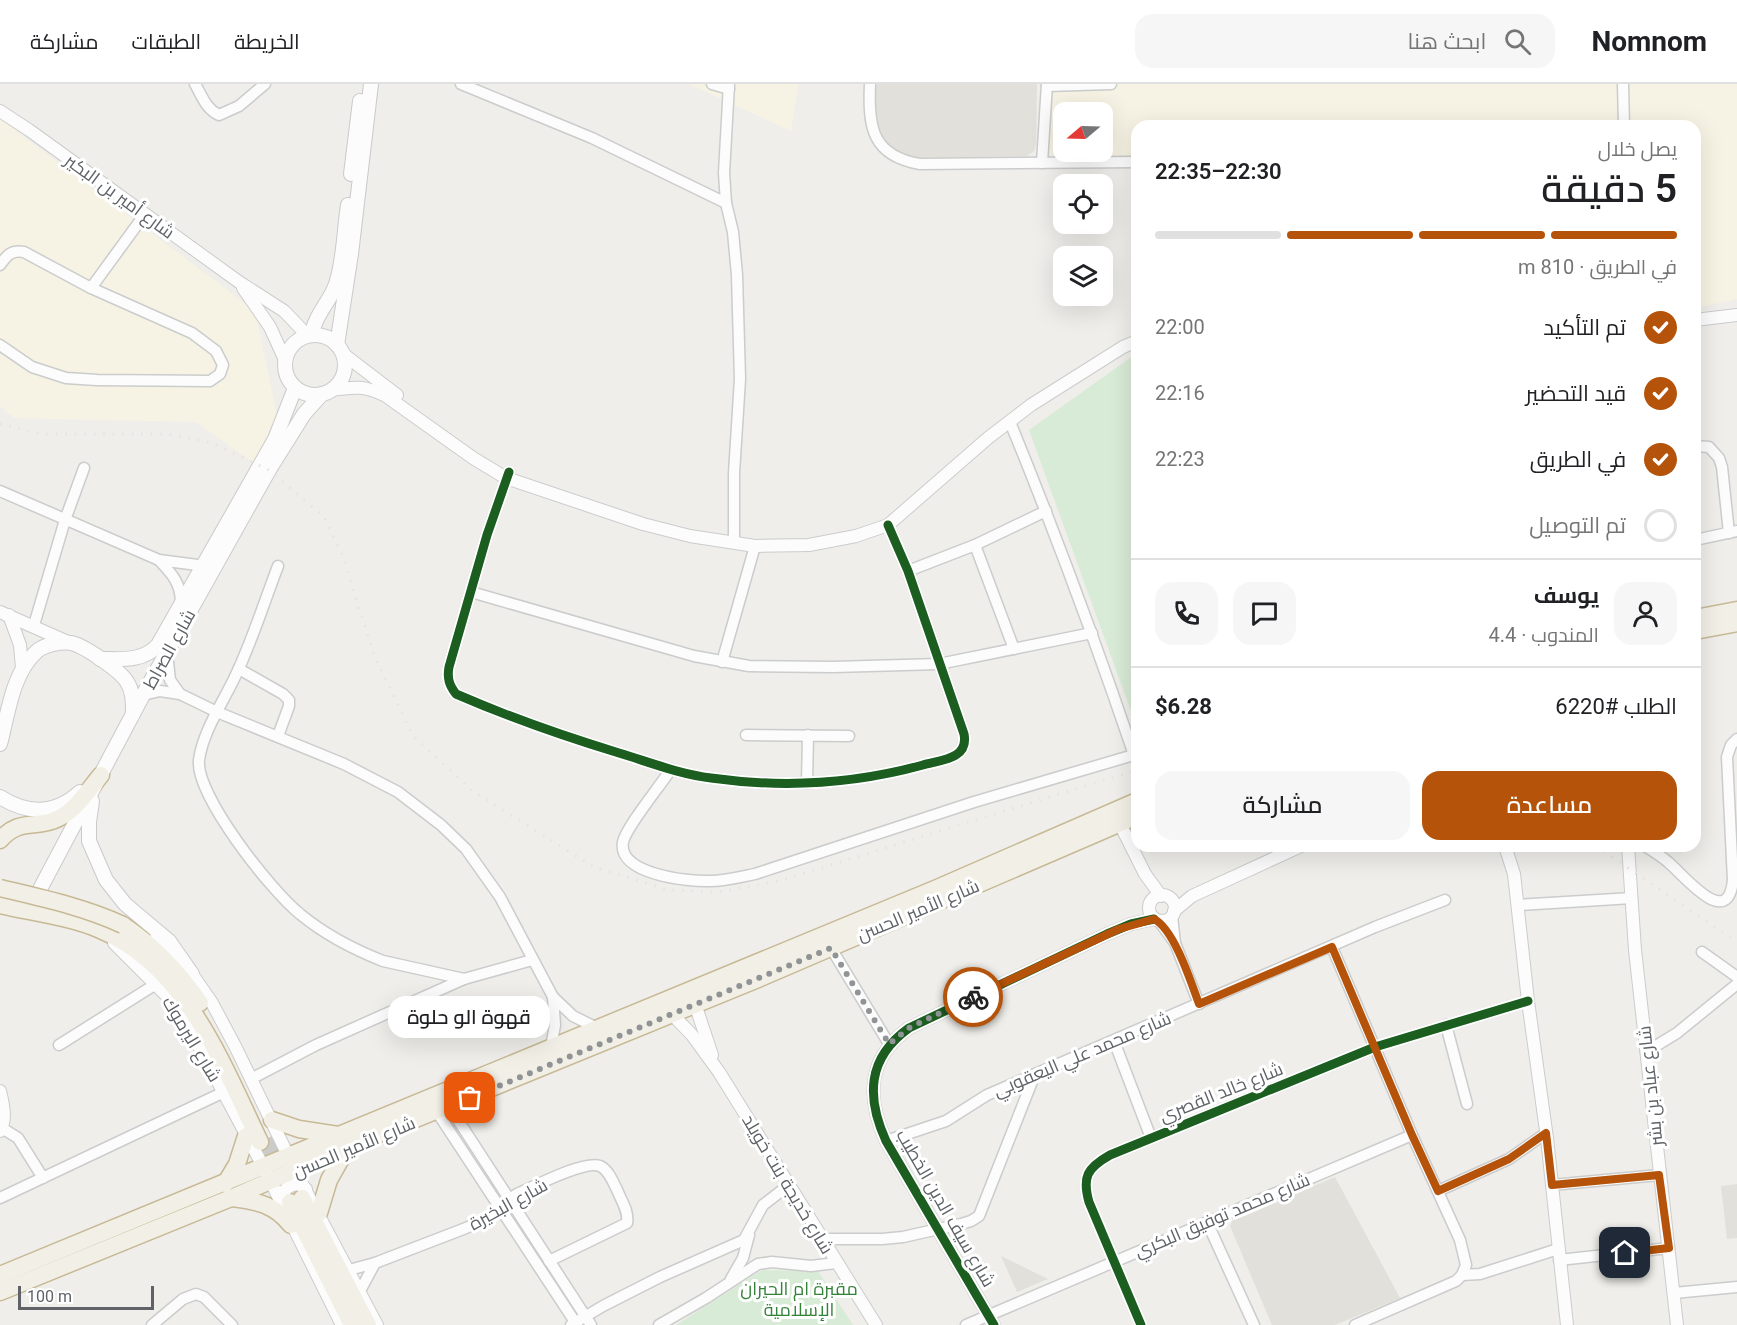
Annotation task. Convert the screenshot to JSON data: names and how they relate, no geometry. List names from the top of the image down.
{
  "streets": {
    "highway": ["شارع الأمير الحسن", "شارع اليرموك"],
    "main road": ["شارع الصراط"],
    "street": [
      "شارع أمير بن البكير",
      "شارع محمد علي اليعقوبي",
      "شارع عباد بن بشر",
      "شارع خالد القصري",
      "شارع خديجة بنت خويلد",
      "شارع البخيرة",
      "شارع سيف الدين الخطيب",
      "شارع محمد توفيق البكري"
    ]
  },
  "crossings": [
    ["شارع أمير بن البكير", "شارع الصراط"],
    ["شارع الصراط", "شارع اليرموك"],
    ["شارع الأمير الحسن", "شارع اليرموك"],
    ["شارع الأمير الحسن", "شارع خديجة بنت خويلد"],
    ["شارع محمد علي اليعقوبي", "شارع سيف الدين الخطيب"],
    ["شارع خالد القصري", "شارع محمد توفيق البكري"],
    ["شارع سيف الدين الخطيب", "شارع محمد توفيق البكري"]
  ],
  "parks": ["مقبرة ام الحيران الإسلامية"],
  "places": ["قهوة الو حلوة"],
  "scale_bar": "100 m",
  "north": "left",
  "page": {
    "header": "Nomnom",
    "search": "ابحث هنا",
    "nav": ["الخريطة", "الطبقات", "مشاركة"],
    "heading": ["5 دقيقة", "يصل خلال", "22:30–22:35"],
    "panel": [
      "يوسف",
      "المندوب · 4.4",
      "الطلب #6220",
      "$6.28"
    ],
    "bar": "في الطريق · 810 m",
    "list": [
      ["تم التأكيد", "22:00"],
      ["قيد التحضير", "22:16"],
      ["في الطريق", "22:23"],
      "تم التوصيل"
    ],
    "buttons": ["مساعدة", "مشاركة"],
    "bubble": "قهوة الو حلوة",
    "scale": "100 m"
  }
}
